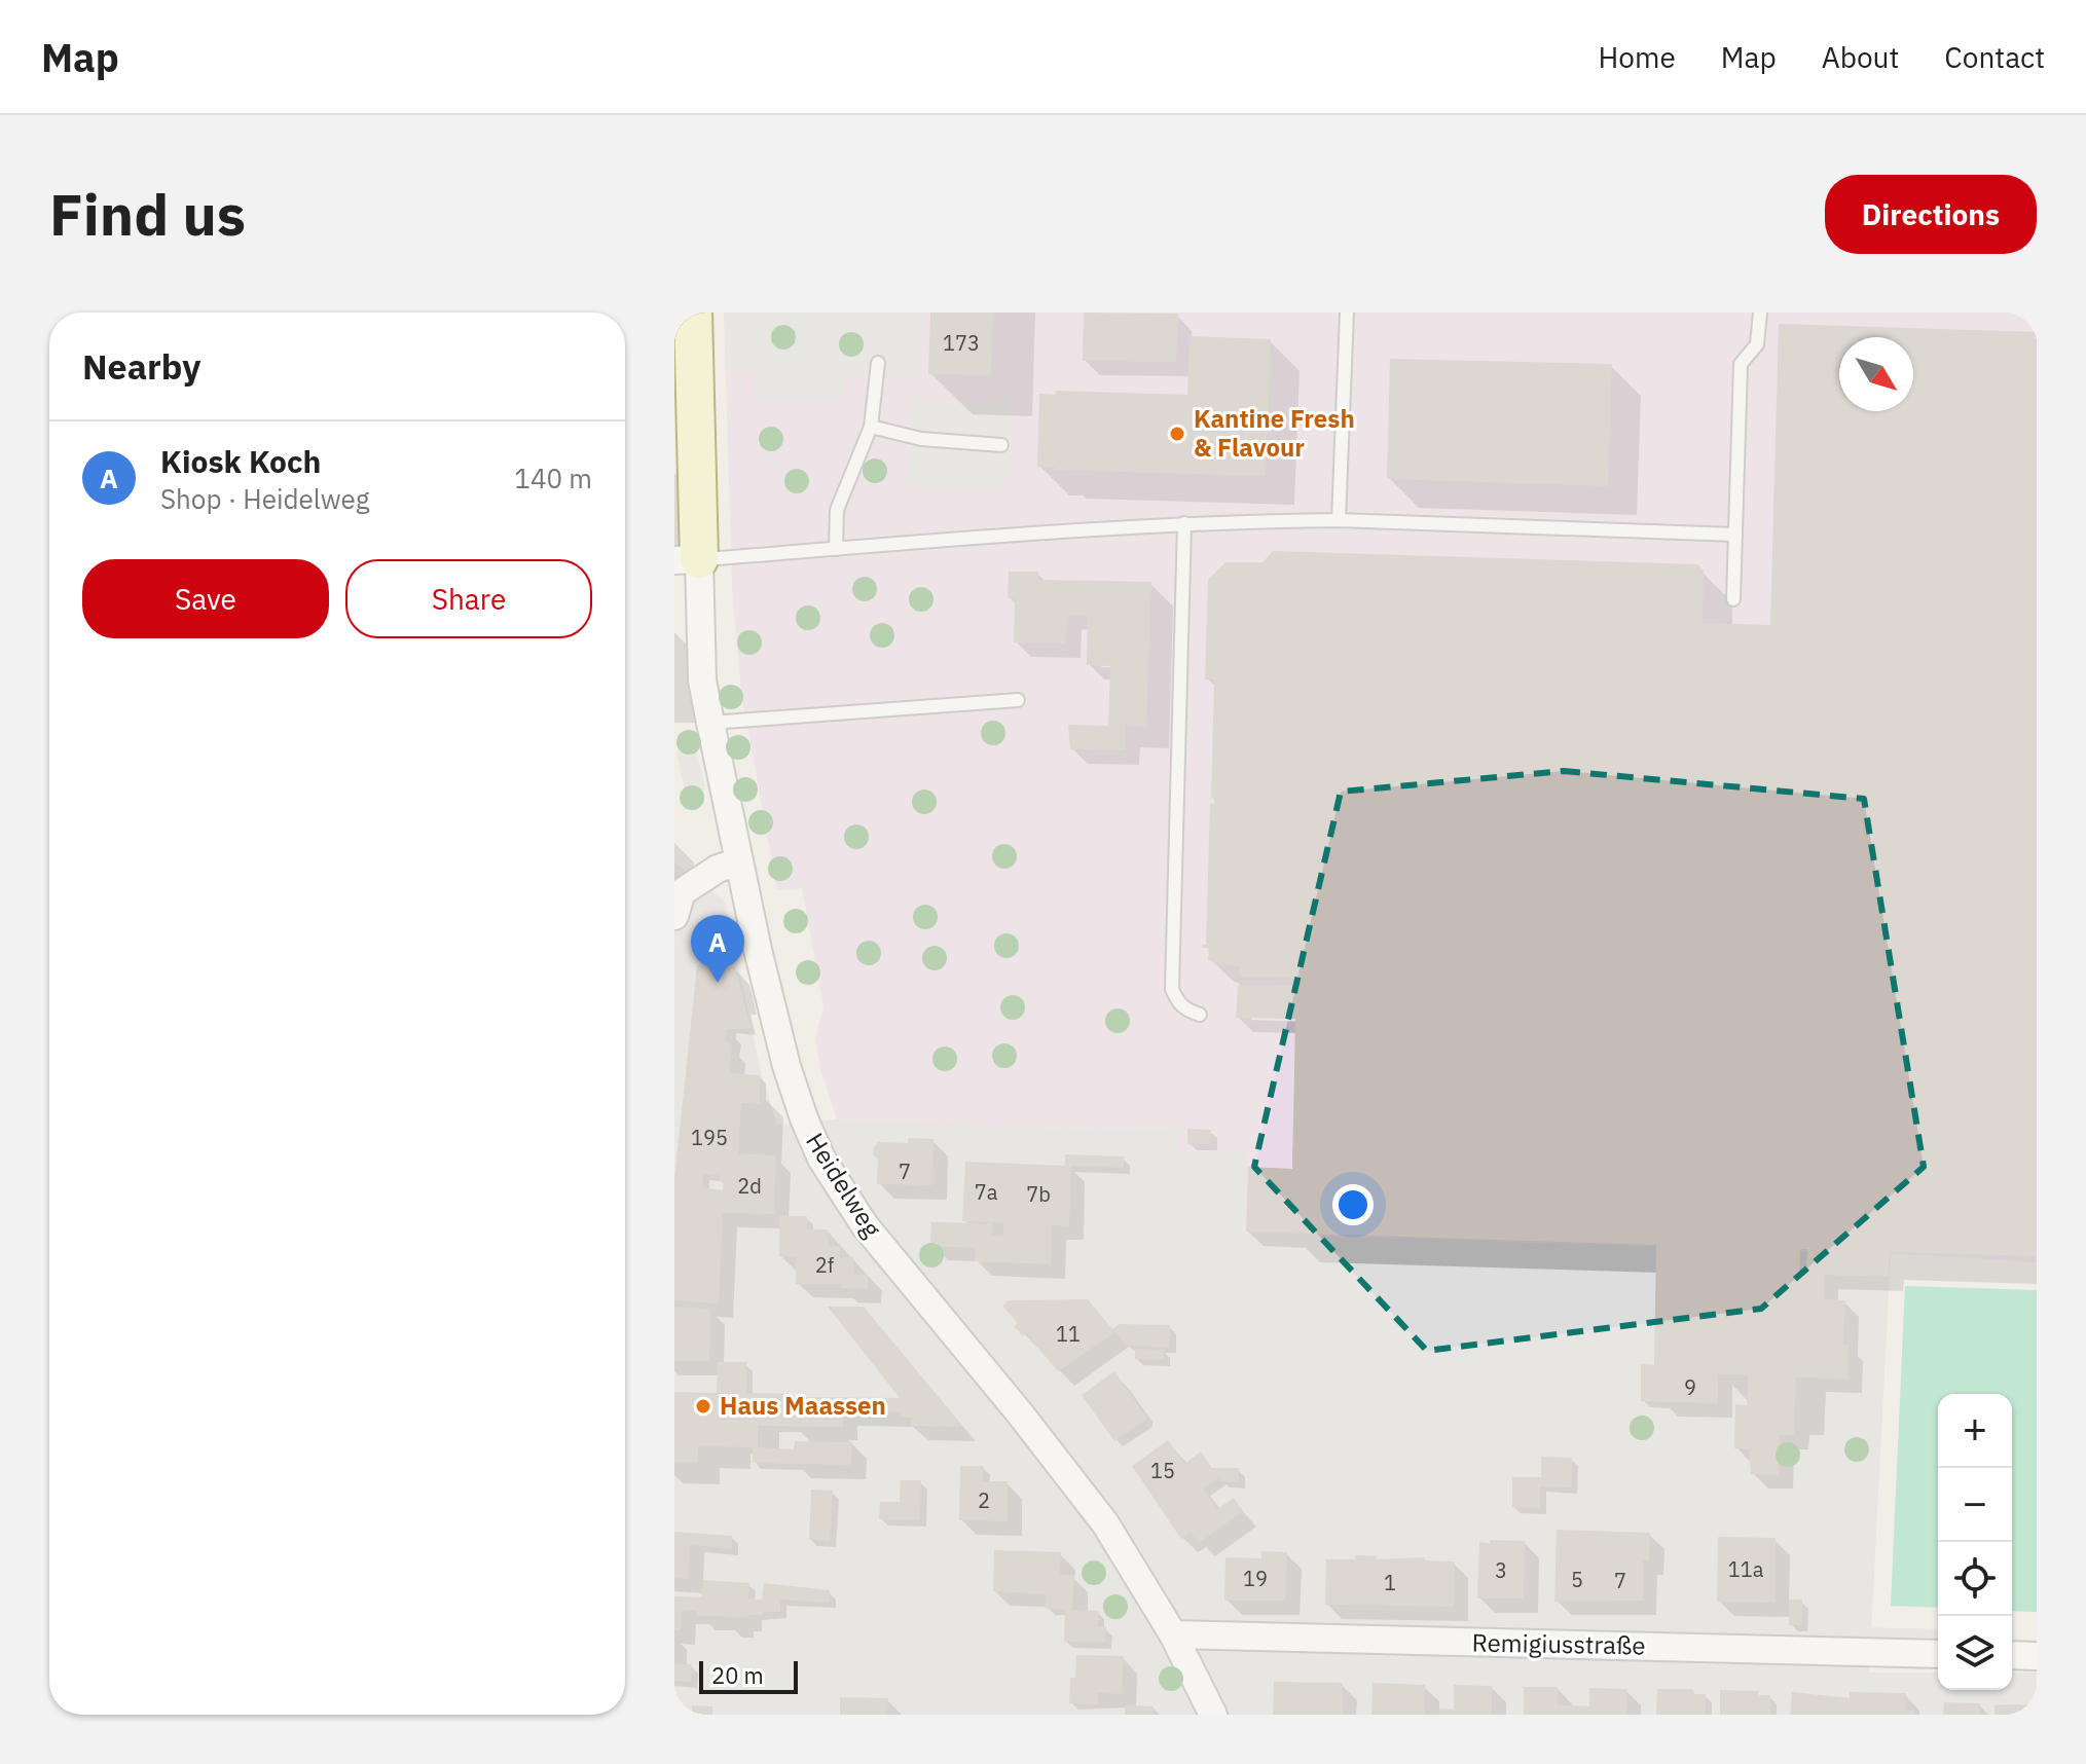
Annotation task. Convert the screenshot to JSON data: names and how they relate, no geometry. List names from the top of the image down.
{
  "streets": {
    "street": ["Heidelweg", "Remigiusstraße"]
  },
  "crossings": [
    ["Heidelweg", "Remigiusstraße"]
  ],
  "places": ["Kantine Fresh & Flavour", "Haus Maassen"],
  "house_numbers": [
    "173",
    "195",
    "7",
    "2d",
    "7a",
    "7b",
    "2f",
    "11",
    "9",
    "15",
    "2",
    "11a",
    "3",
    "19",
    "5",
    "7",
    "1"
  ],
  "scale_bar": "20 m",
  "north": "bottom right",
  "page": {
    "header": "Map",
    "nav": [
      "Home",
      "Map",
      "About",
      "Contact"
    ],
    "buttons": [
      "Directions",
      ["Save", "Share"]
    ],
    "title": "Find us",
    "heading": "Nearby",
    "list": [
      {
        "mark": "A",
        "name": "Kiosk Koch",
        "note": "Shop · Heidelweg",
        "value": "140 m"
      }
    ],
    "pins": "A",
    "map_buttons": ["+", "−"],
    "scale": "20 m"
  }
}
